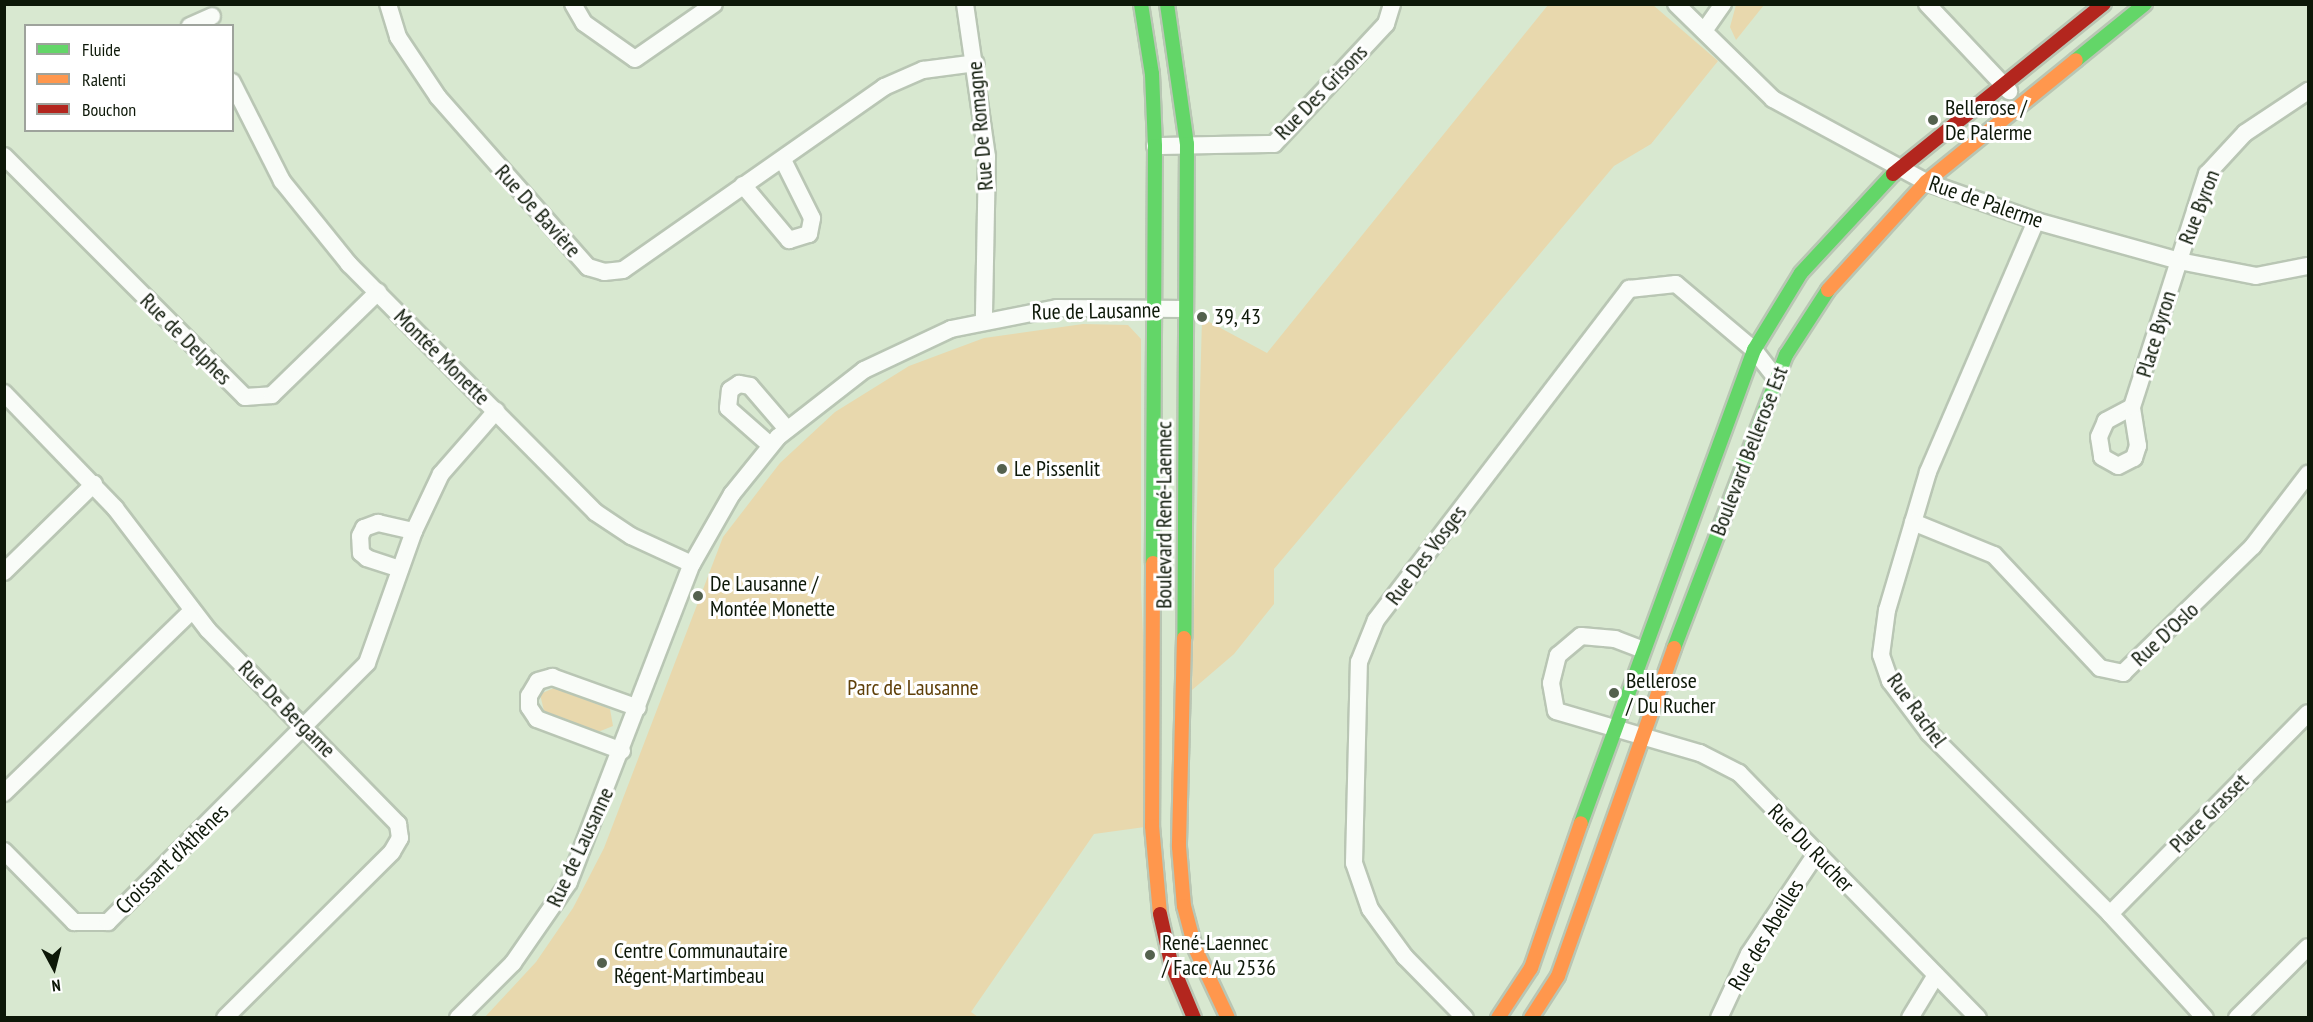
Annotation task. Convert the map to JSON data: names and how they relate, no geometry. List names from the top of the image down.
{
  "streets": {
    "street": [
      "Rue Des Grisons",
      "Rue De Romagne",
      "Rue de Palerme",
      "Rue Byron",
      "Rue De Bavière",
      "Rue de Lausanne",
      "Place Byron",
      "Rue de Delphes",
      "Montée Monette",
      "Boulevard Bellerose Est",
      "Boulevard René-Laennec",
      "Rue Des Vosges",
      "Rue D'Oslo",
      "Rue De Bergame",
      "Rue Rachel",
      "Place Grasset",
      "Rue Du Rucher",
      "Croissant d'Athènes",
      "Rue des Abeilles"
    ]
  },
  "crossings": [
    ["Rue Des Grisons", "Boulevard René-Laennec"],
    ["Rue De Romagne", "Rue De Bavière"],
    ["Rue De Romagne", "Rue de Lausanne"],
    ["Rue de Palerme", "Rue Byron"],
    ["Rue de Palerme", "Place Byron"],
    ["Rue de Palerme", "Boulevard Bellerose Est"],
    ["Rue de Palerme", "Rue Rachel"],
    ["Rue Byron", "Place Byron"],
    ["Rue de Lausanne", "Montée Monette"],
    ["Rue de Lausanne", "Boulevard René-Laennec"],
    ["Rue de Delphes", "Montée Monette"],
    ["Montée Monette", "Croissant d'Athènes"],
    ["Boulevard Bellerose Est", "Rue Des Vosges"],
    ["Boulevard Bellerose Est", "Rue Du Rucher"],
    ["Rue D'Oslo", "Rue Rachel"],
    ["Rue De Bergame", "Croissant d'Athènes"],
    ["Rue Rachel", "Place Grasset"],
    ["Rue Du Rucher", "Rue des Abeilles"]
  ],
  "parks": ["Parc de Lausanne"],
  "places": [
    "Bellerose / De Palerme",
    "39, 43",
    "Le Pissenlit",
    "De Lausanne / Montée Monette",
    "Bellerose / Du Rucher",
    "René-Laennec / Face Au 2536",
    "Centre Communautaire Régent-Martimbeau"
  ],
  "legend": ["Fluide", "Ralenti", "Bouchon"],
  "north": "bottom"
}
